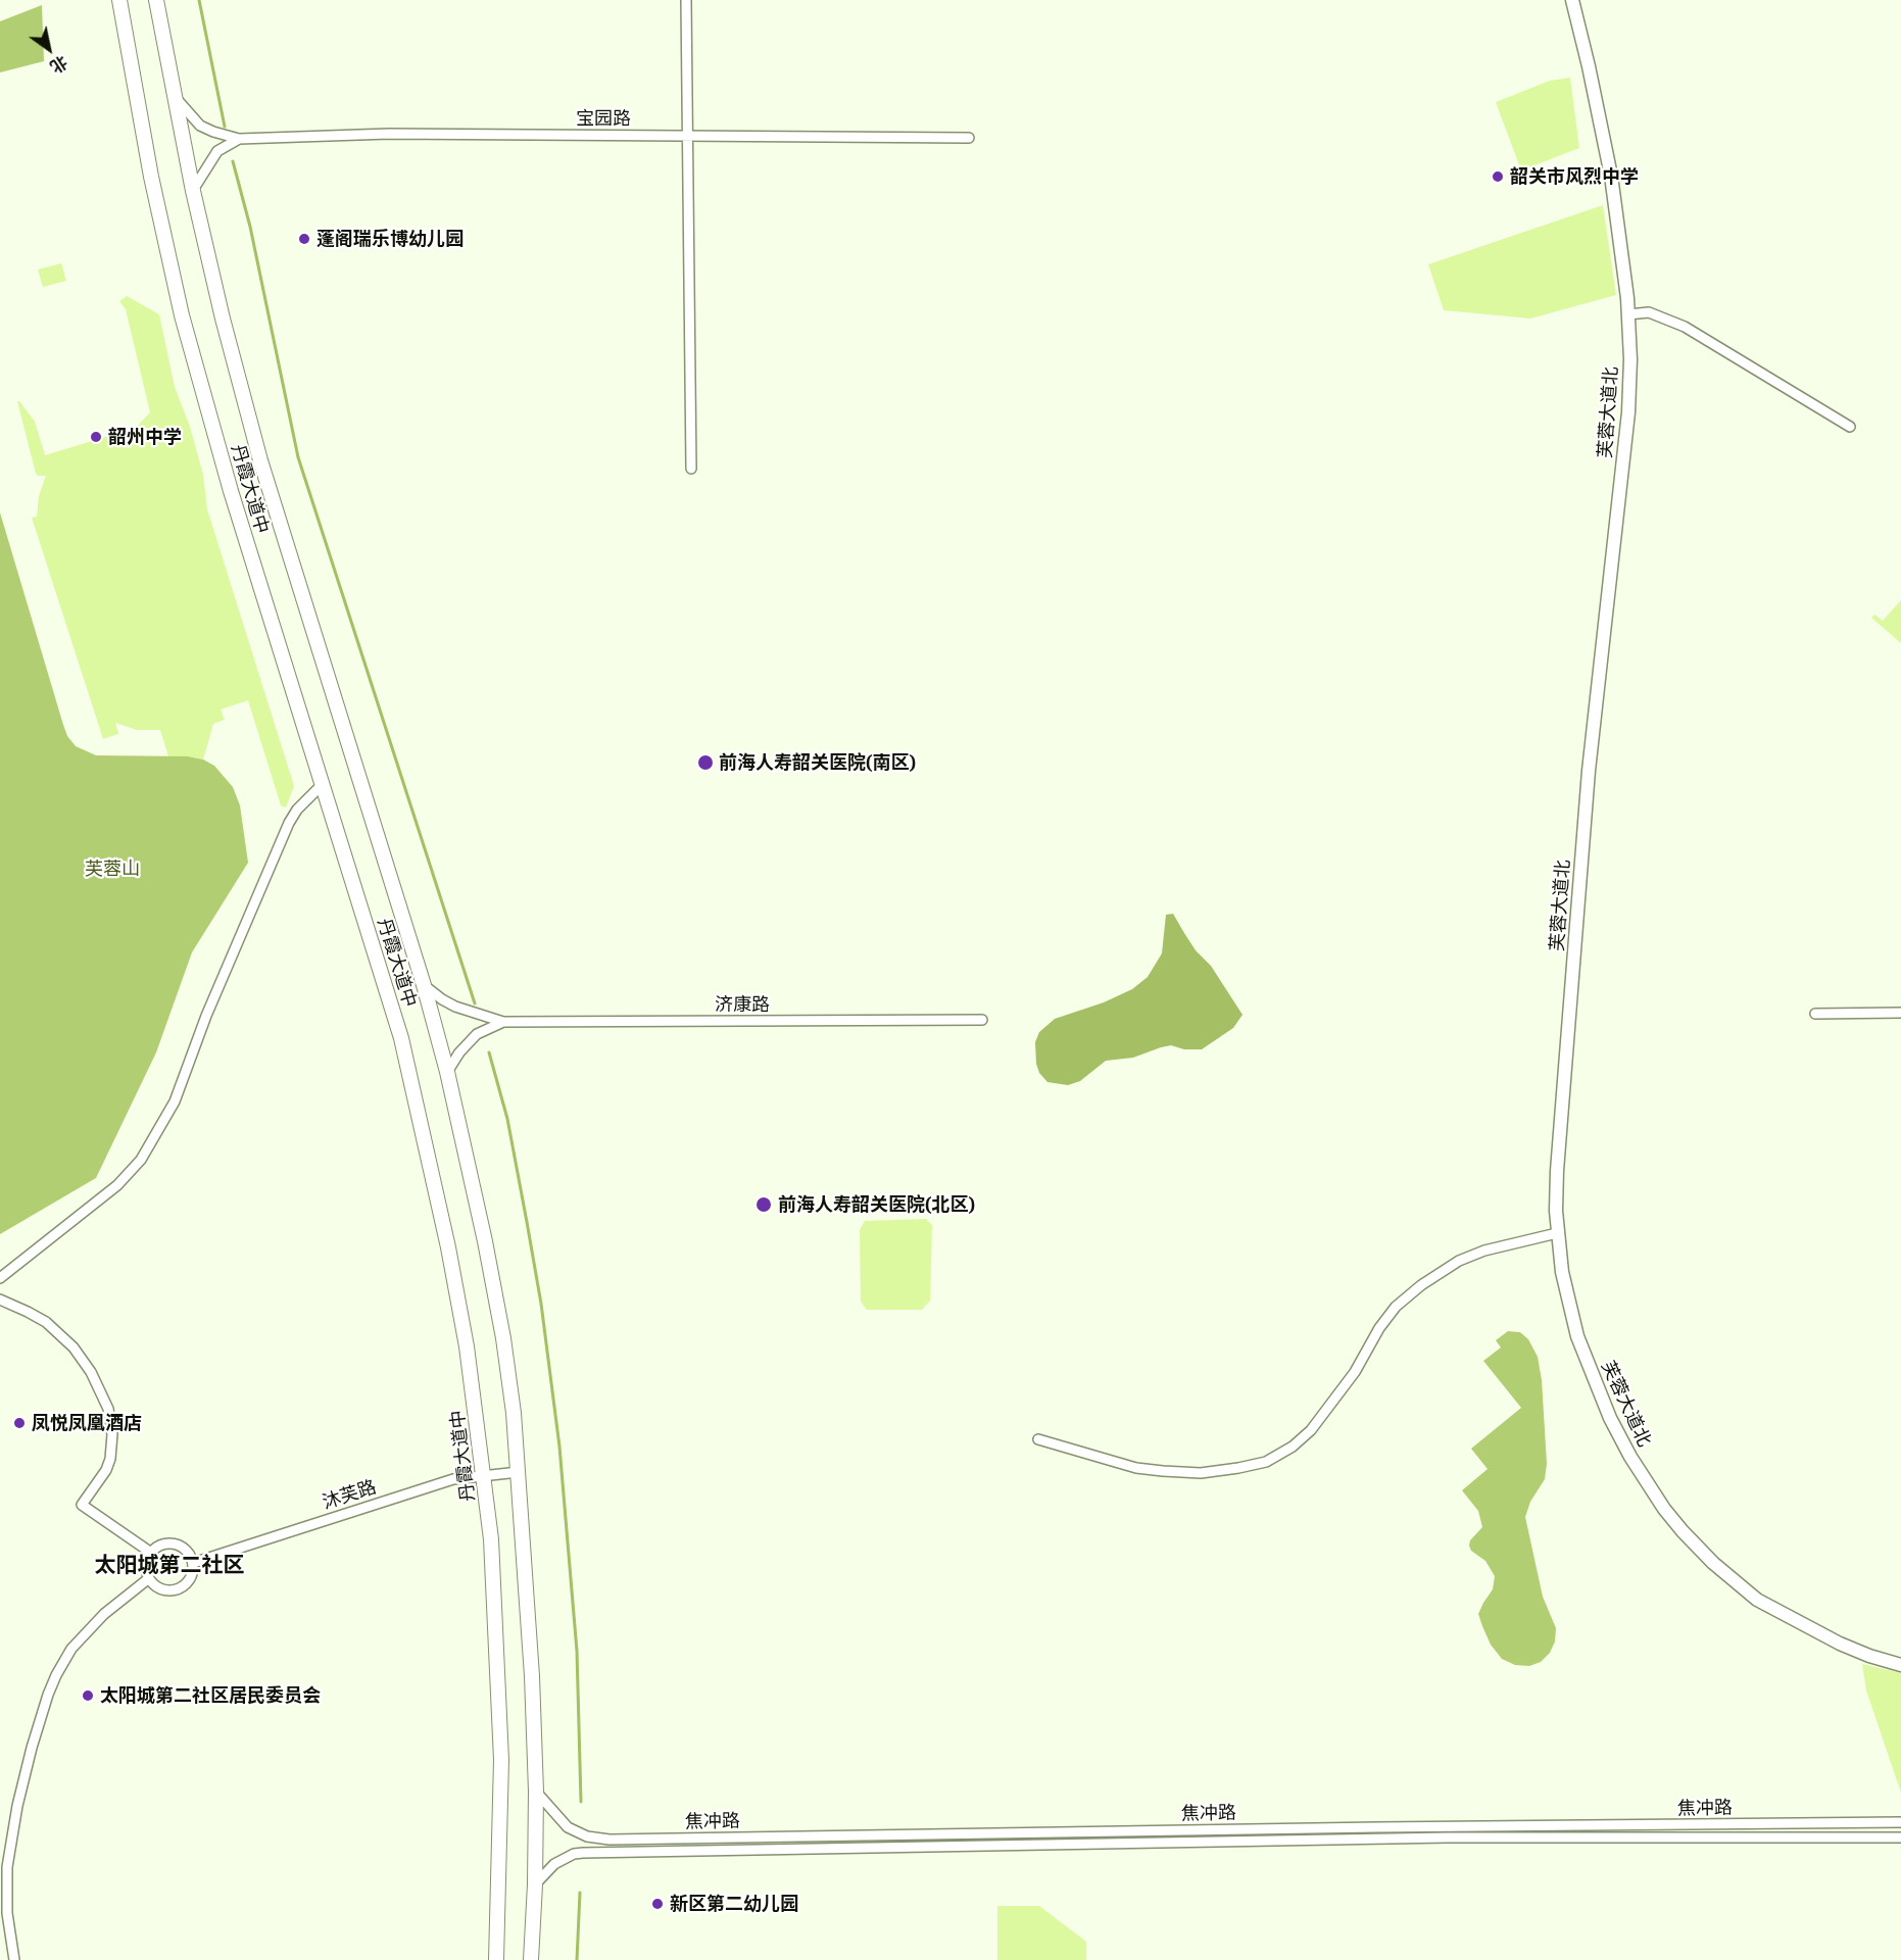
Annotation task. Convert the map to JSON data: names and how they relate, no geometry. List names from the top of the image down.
{
  "streets": {
    "main road": ["芙蓉大道北", "丹霞大道中"],
    "street": [
      "宝园路",
      "济康路",
      "沐芙路",
      "焦冲路"
    ]
  },
  "crossings": [
    ["宝园路", "丹霞大道中"],
    ["丹霞大道中", "济康路"],
    ["丹霞大道中", "沐芙路"],
    ["丹霞大道中", "焦冲路"]
  ],
  "districts": ["太阳城第二社区"],
  "parks": ["芙蓉山"],
  "places": [
    "韶关市风烈中学",
    "蓬阁瑞乐博幼儿园",
    "韶州中学",
    "前海人寿韶关医院(南区)",
    "前海人寿韶关医院(北区)",
    "凤悦凤凰酒店",
    "太阳城第二社区居民委员会",
    "新区第二幼儿园"
  ],
  "north": "bottom right"
}
